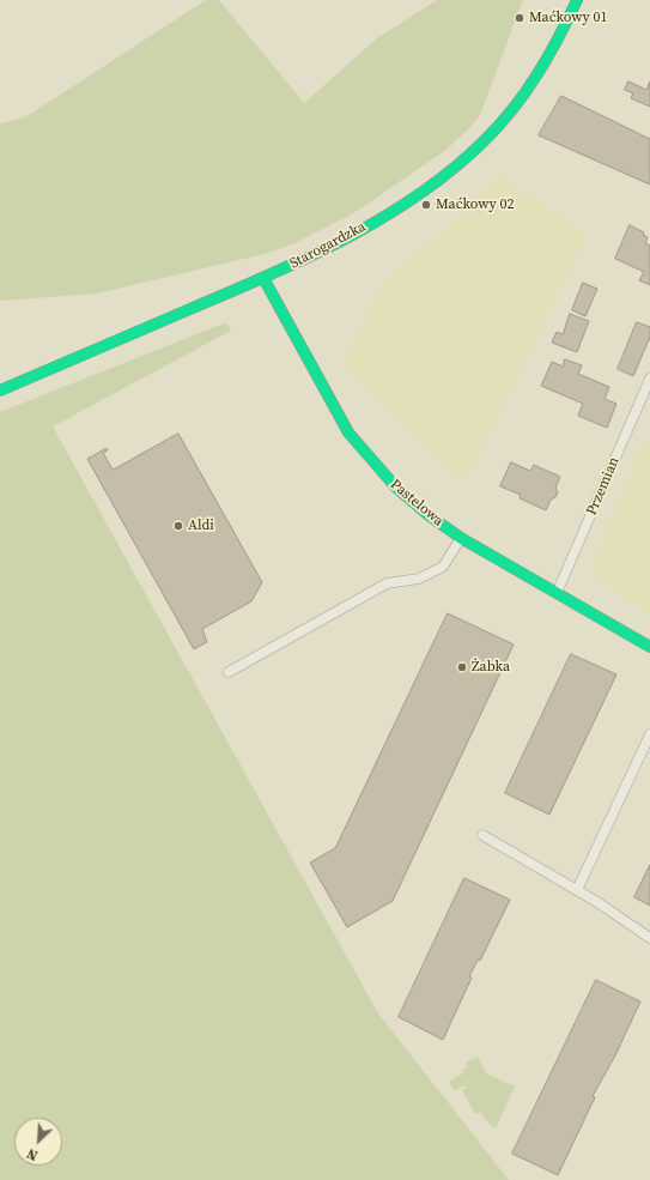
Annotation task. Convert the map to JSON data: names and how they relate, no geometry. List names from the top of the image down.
{
  "streets": {
    "main road": ["Starogardzka", "Pastelowa"],
    "lane": ["Przemian"]
  },
  "crossings": [
    ["Starogardzka", "Pastelowa"],
    ["Przemian", "Pastelowa"]
  ],
  "places": [
    "Maćkowy 01",
    "Maćkowy 02",
    "Aldi",
    "Żabka"
  ],
  "north": "bottom left"
}
